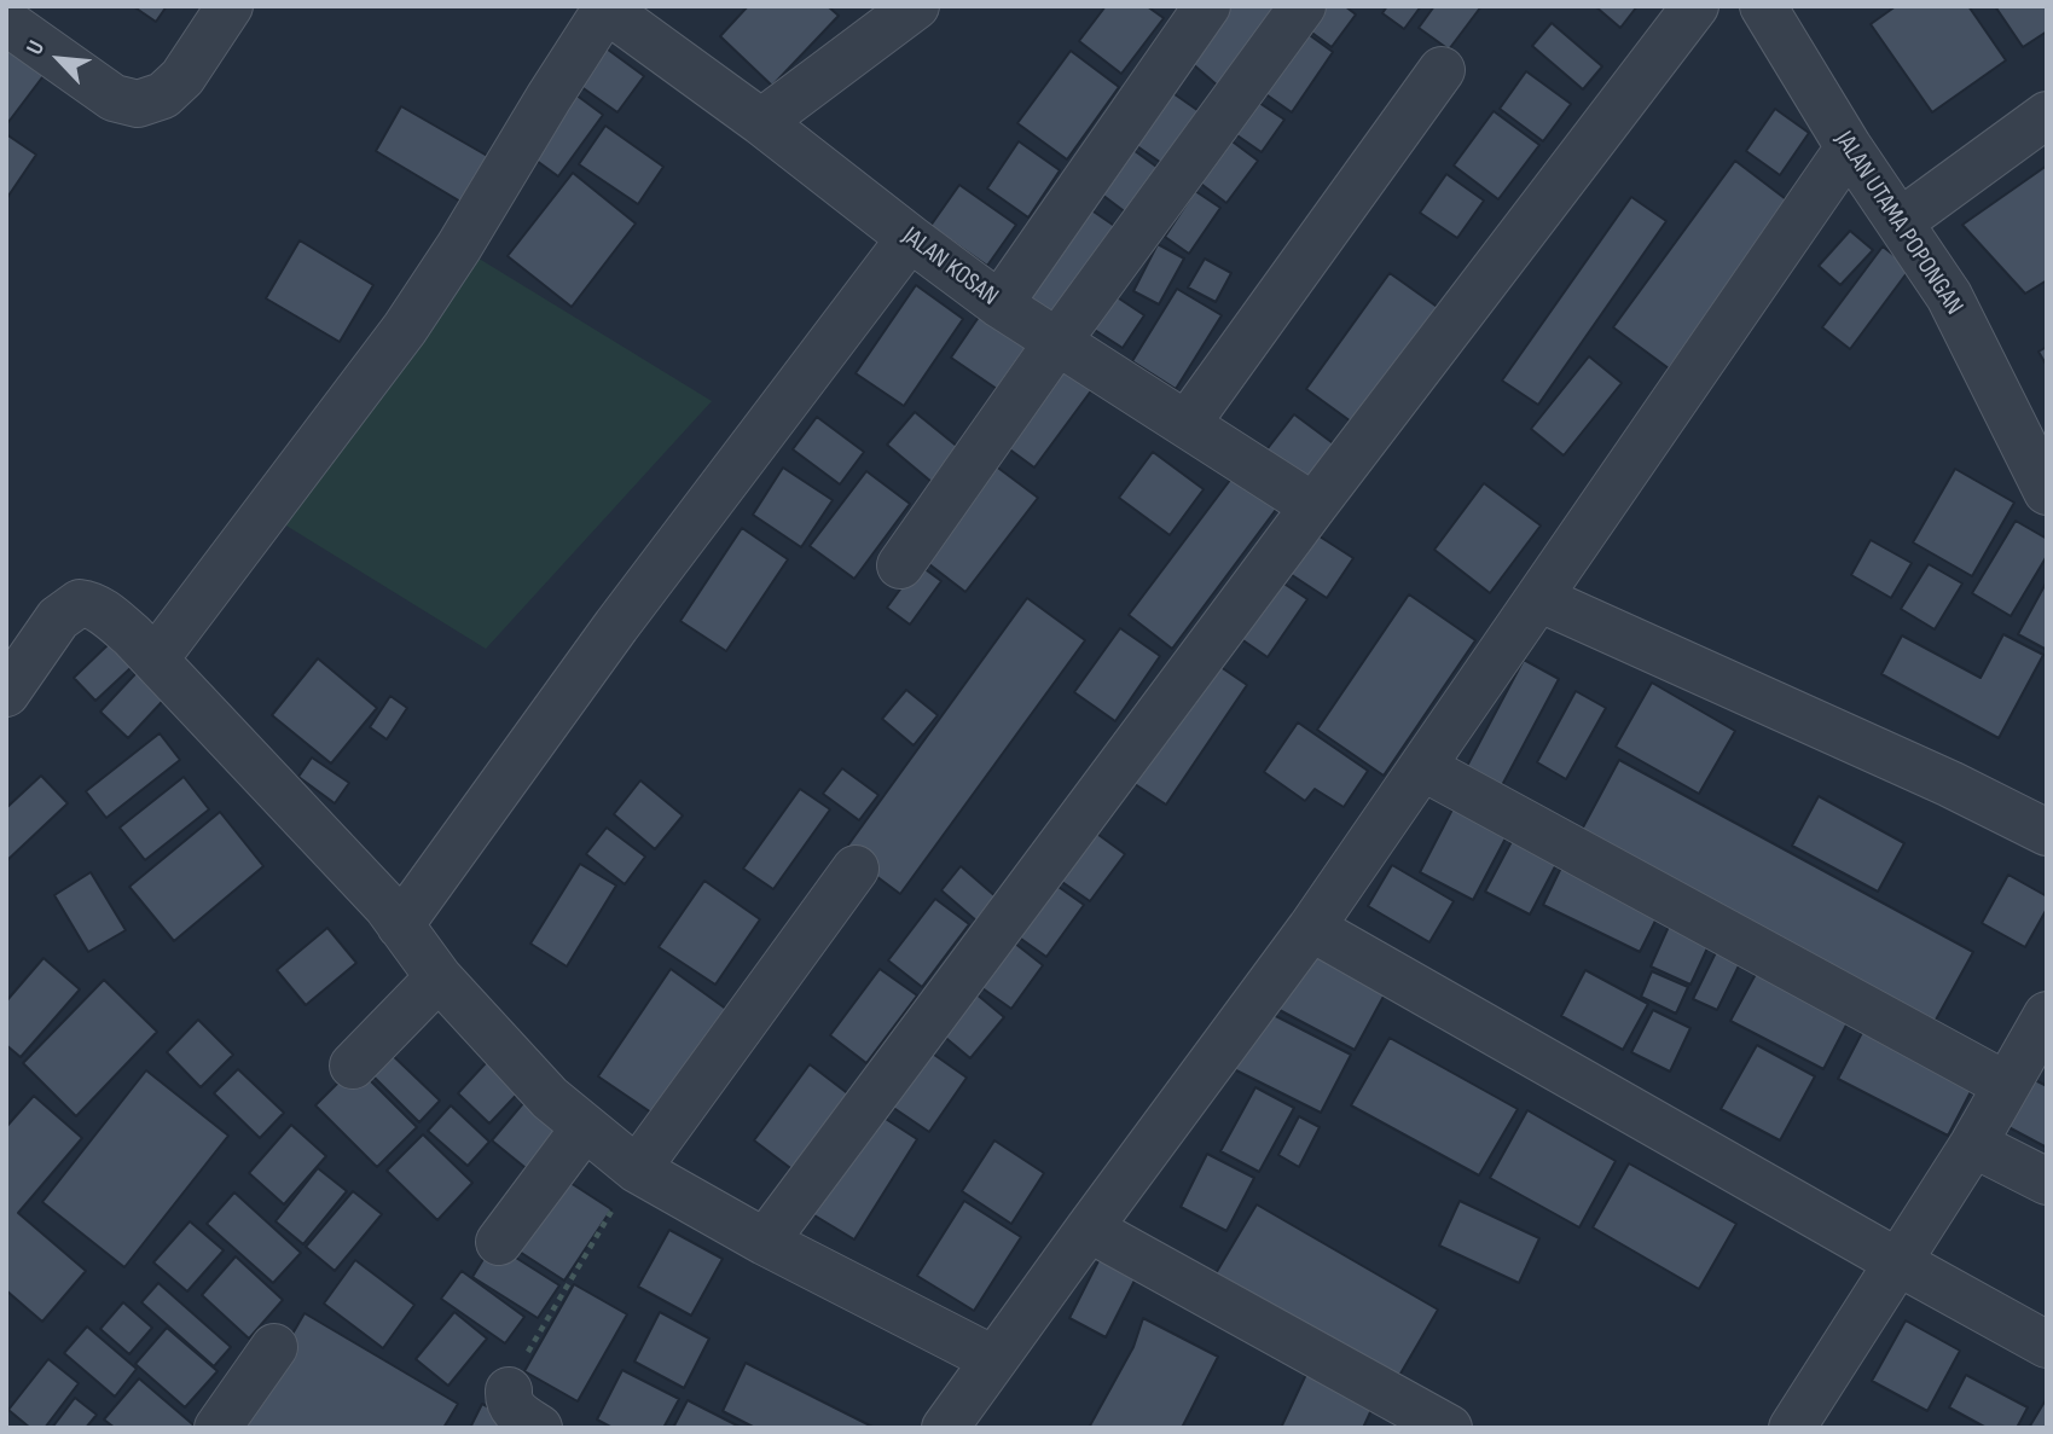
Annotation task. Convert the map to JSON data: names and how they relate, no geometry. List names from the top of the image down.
{
  "streets": {
    "street": ["JALAN UTAMA POPONGAN", "JALAN KOSAN"]
  },
  "north": "top left"
}
